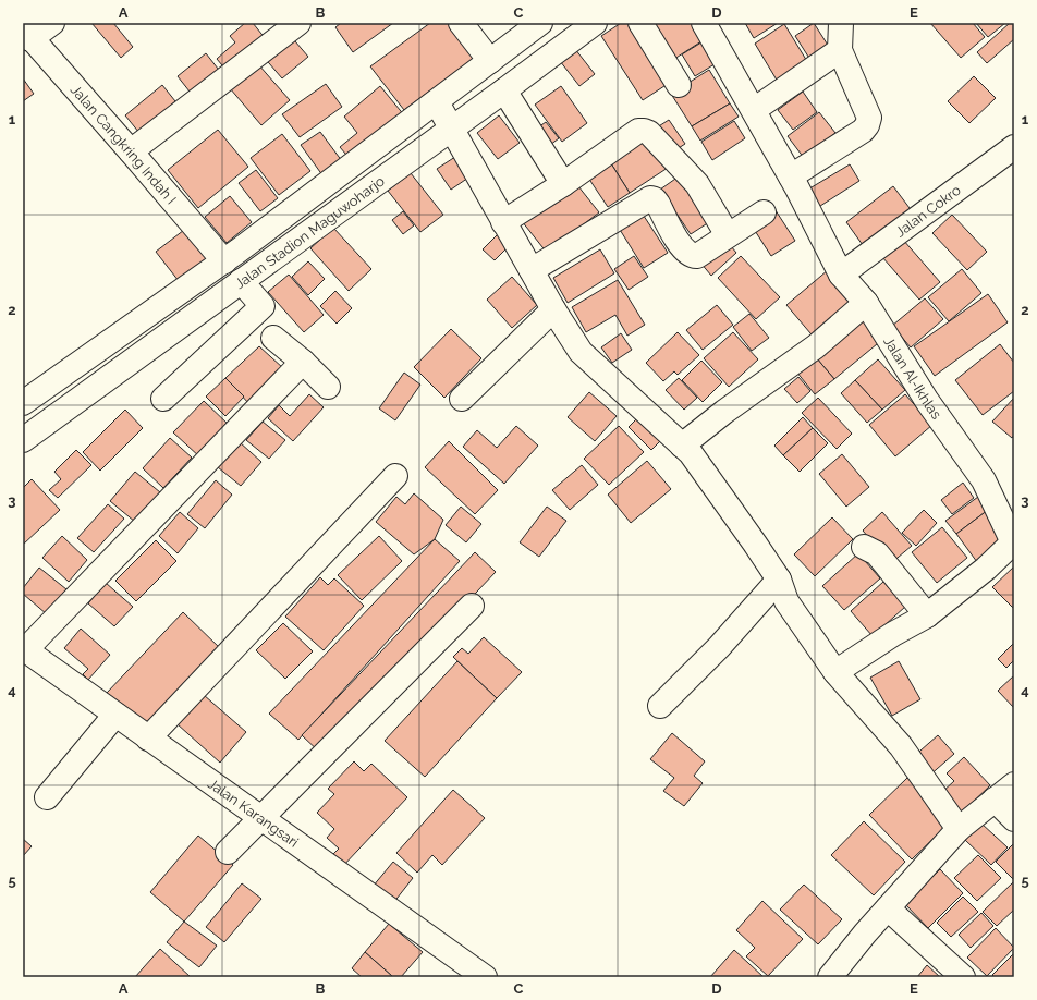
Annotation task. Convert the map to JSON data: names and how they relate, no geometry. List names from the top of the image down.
{
  "streets": {
    "street": [
      "Jalan Cangkring Indah I",
      "Jalan Cokro",
      "Jalan Stadion Maguwoharjo",
      "Jalan Al-Ikhlas",
      "Jalan Karangsari"
    ]
  },
  "crossings": [
    ["Jalan Cangkring Indah I", "Jalan Stadion Maguwoharjo"],
    ["Jalan Cokro", "Jalan Al-Ikhlas"]
  ],
  "grid": {
    "columns": [
      "A",
      "B",
      "C",
      "D",
      "E"
    ],
    "rows": [
      "1",
      "2",
      "3",
      "4",
      "5"
    ]
  }
}
